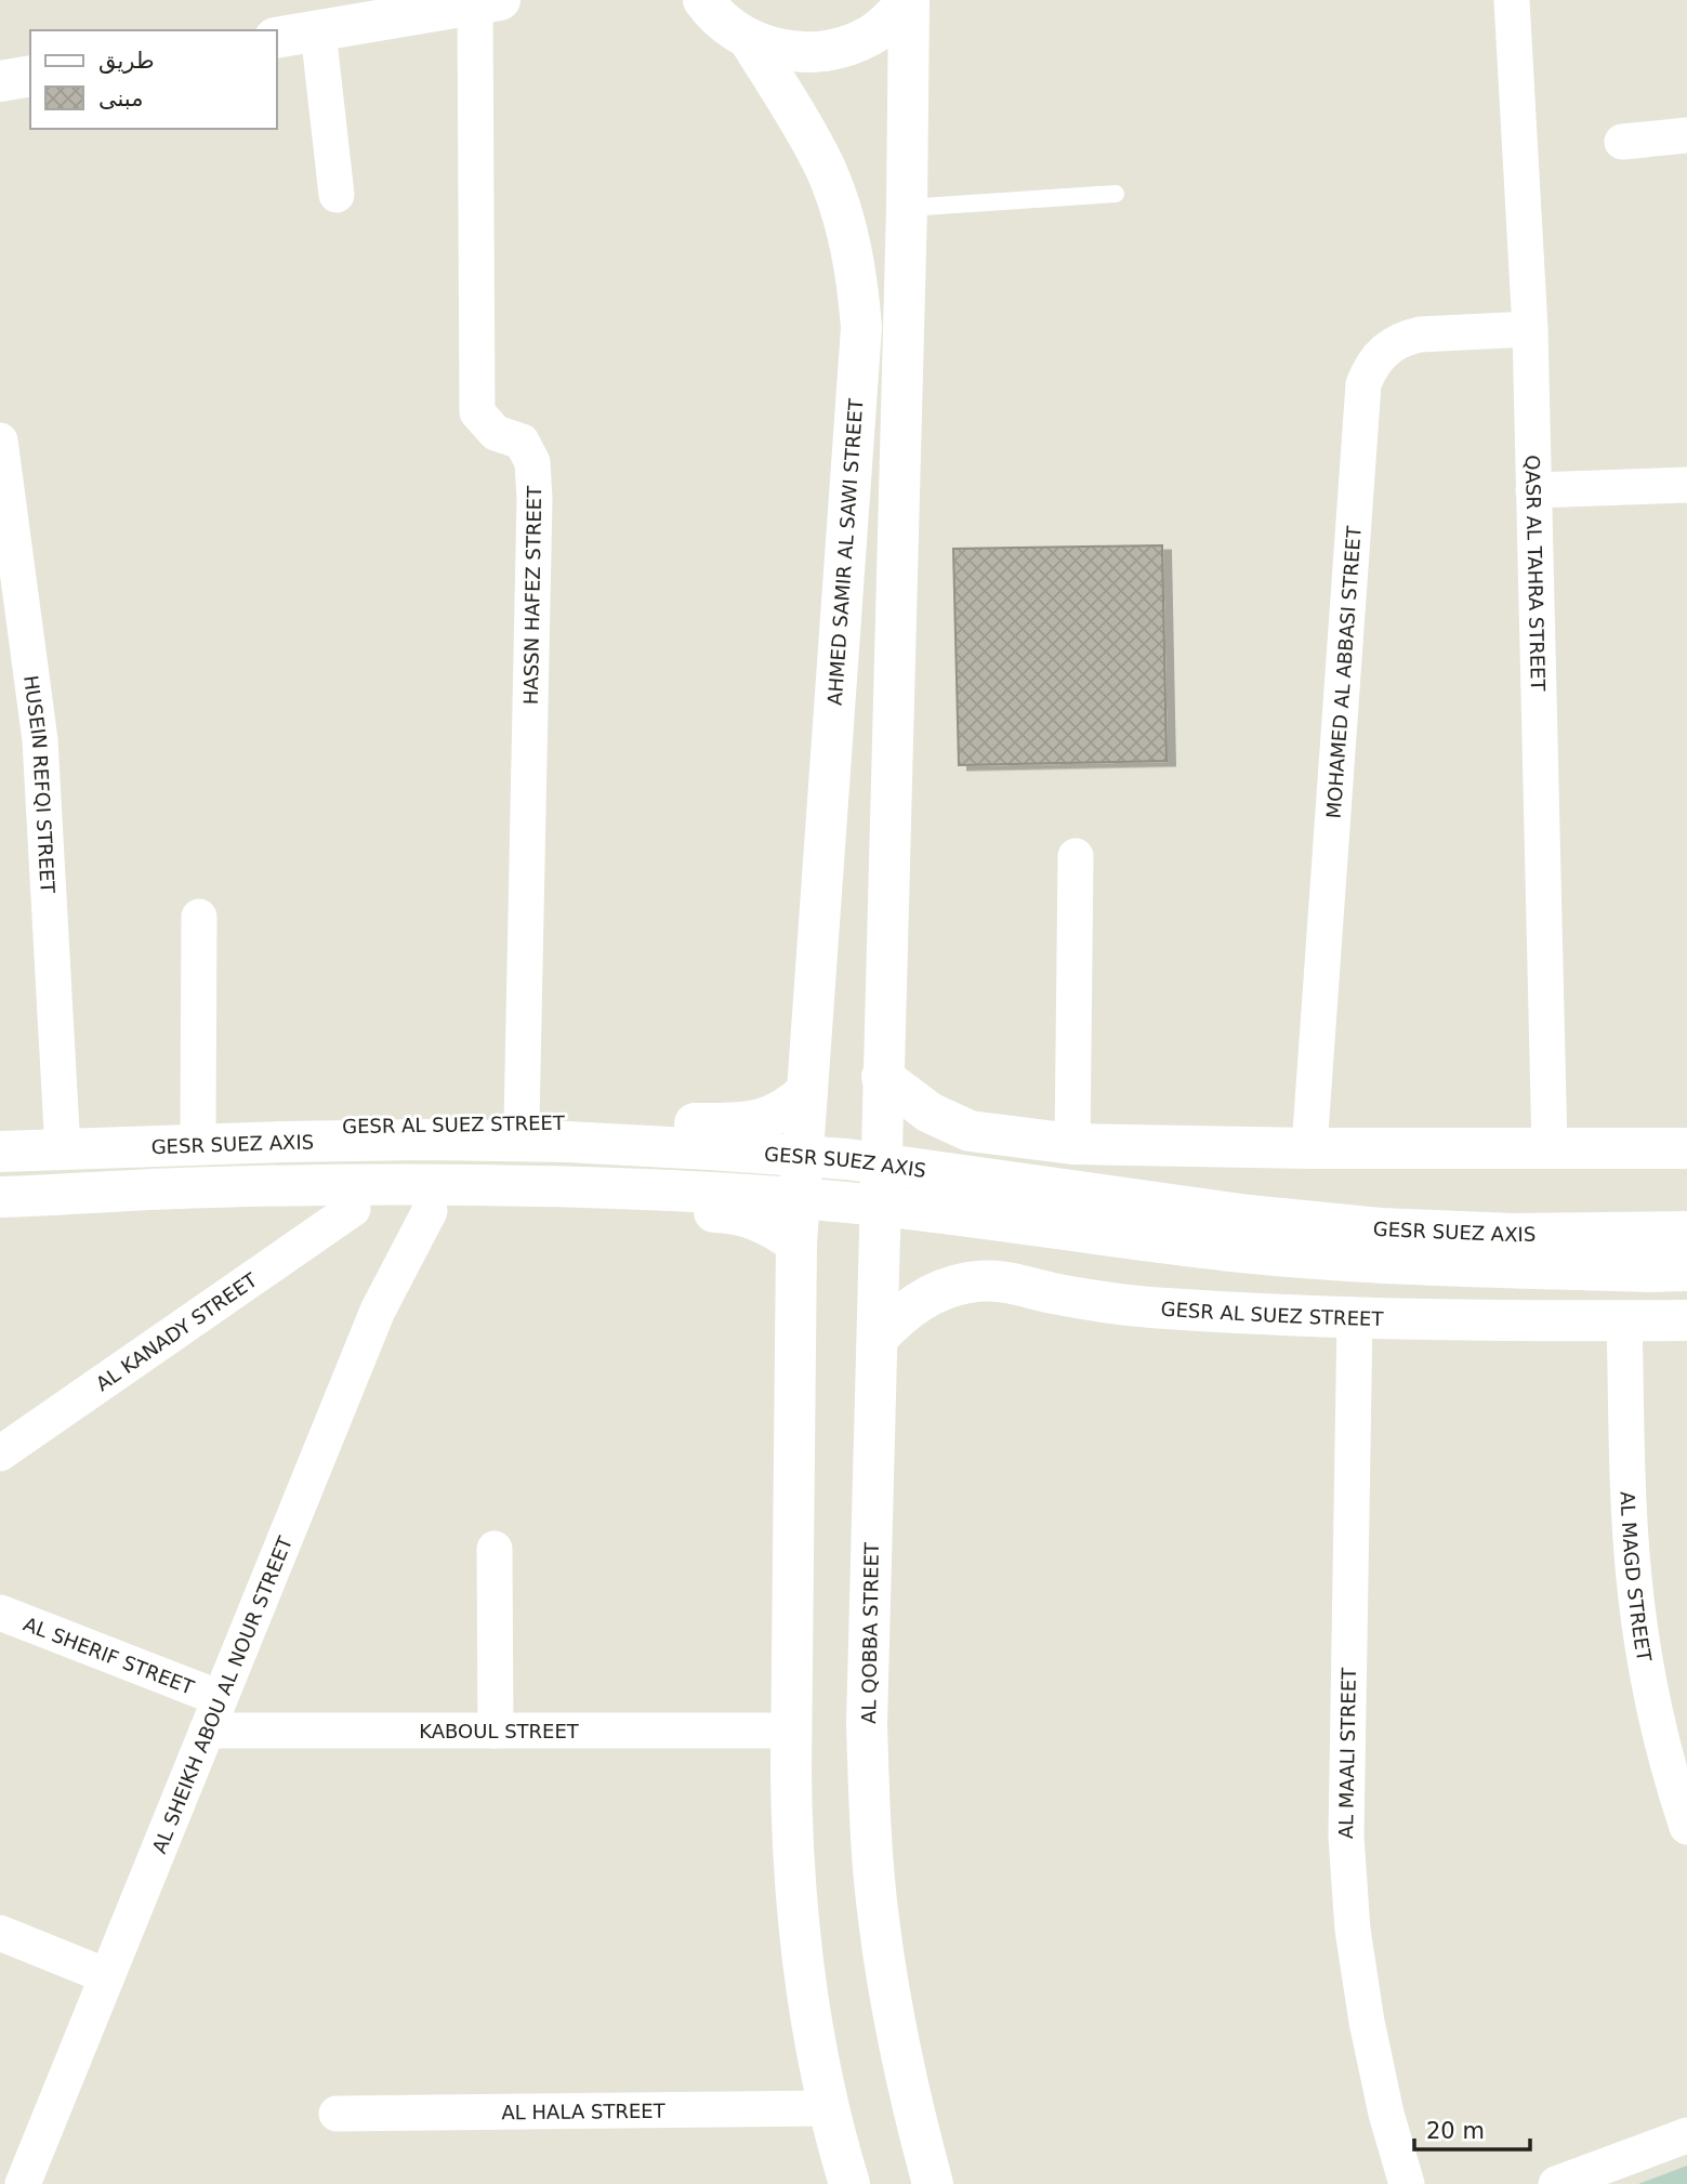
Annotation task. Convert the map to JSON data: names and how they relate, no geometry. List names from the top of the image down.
{
  "streets": {
    "main road": [
      "AHMED SAMIR AL SAWI STREET",
      "GESR AL SUEZ STREET",
      "GESR SUEZ AXIS",
      "AL QOBBA STREET"
    ],
    "street": [
      "QASR AL TAHRA STREET",
      "HASSN HAFEZ STREET",
      "MOHAMED AL ABBASI STREET",
      "HUSEIN REFQI STREET",
      "AL KANADY STREET",
      "AL MAGD STREET",
      "AL SHERIF STREET",
      "AL SHEIKH ABOU AL NOUR STREET",
      "KABOUL STREET",
      "AL MAALI STREET",
      "AL HALA STREET"
    ]
  },
  "crossings": [
    ["AHMED SAMIR AL SAWI STREET", "GESR AL SUEZ STREET"],
    ["QASR AL TAHRA STREET", "MOHAMED AL ABBASI STREET"],
    ["HASSN HAFEZ STREET", "GESR AL SUEZ STREET"],
    ["HUSEIN REFQI STREET", "GESR AL SUEZ STREET"],
    ["GESR AL SUEZ STREET", "AL MAGD STREET"],
    ["GESR AL SUEZ STREET", "AL QOBBA STREET"],
    ["GESR AL SUEZ STREET", "AL MAALI STREET"],
    ["AL SHERIF STREET", "AL SHEIKH ABOU AL NOUR STREET"],
    ["AL SHEIKH ABOU AL NOUR STREET", "KABOUL STREET"]
  ],
  "legend": ["طريق", "مبنى"],
  "scale_bar": "20 m"
}
